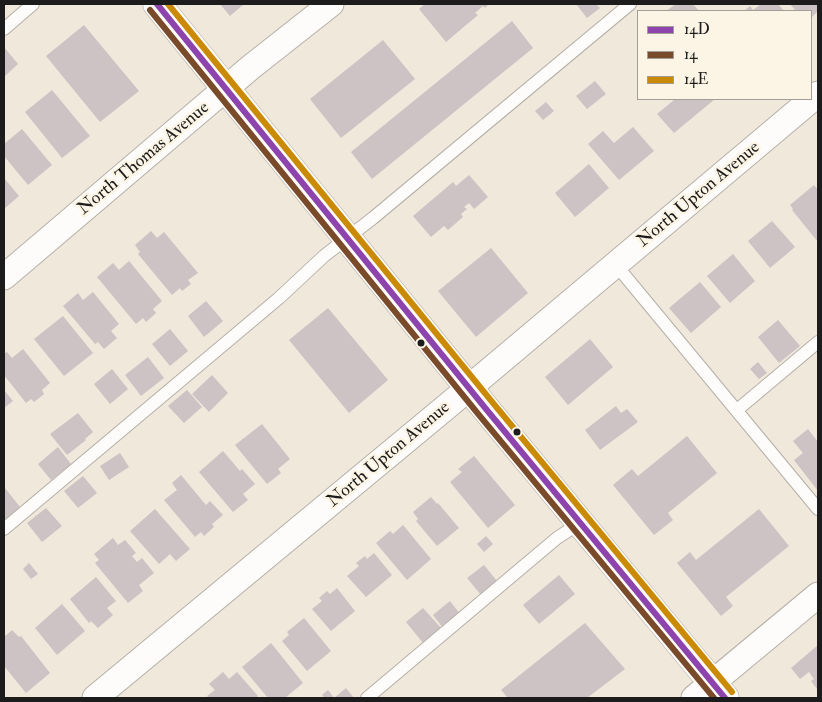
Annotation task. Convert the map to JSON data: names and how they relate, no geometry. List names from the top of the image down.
{
  "streets": {
    "street": ["North Thomas Avenue", "North Upton Avenue"]
  },
  "lines": ["transit line 14D", "transit line 14E", "transit line 14"],
  "legend": ["14D", "14", "14E"]
}
